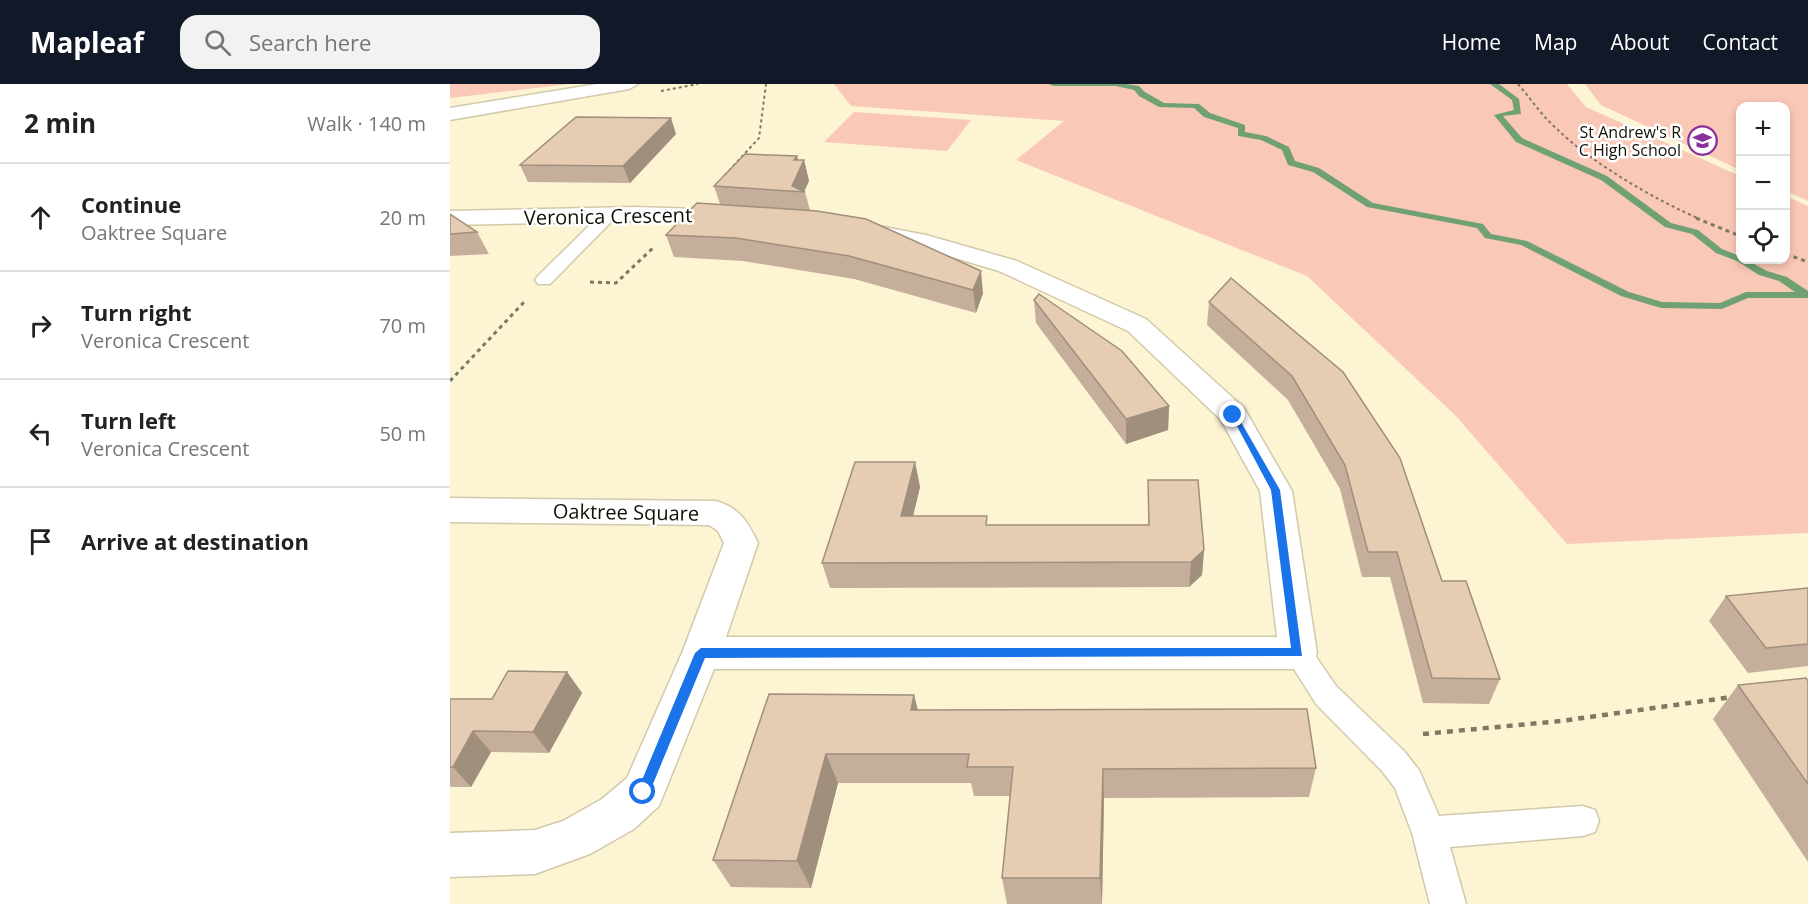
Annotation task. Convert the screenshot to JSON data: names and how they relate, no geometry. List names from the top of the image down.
{
  "streets": {
    "street": ["Veronica Crescent", "Oaktree Square"]
  },
  "places": {
    "school or university": ["St Andrew's R C High School"]
  },
  "page": {
    "header": "Mapleaf",
    "search": "Search here",
    "nav": [
      "Home",
      "Map",
      "About",
      "Contact"
    ],
    "heading": ["2 min", "Walk · 140 m"],
    "map_buttons": ["+", "−"],
    "list": [
      ["Continue", "Oaktree Square", "20 m"],
      ["Turn right", "Veronica Crescent", "70 m"],
      ["Turn left", "Veronica Crescent", "50 m"],
      "Arrive at destination"
    ]
  }
}
